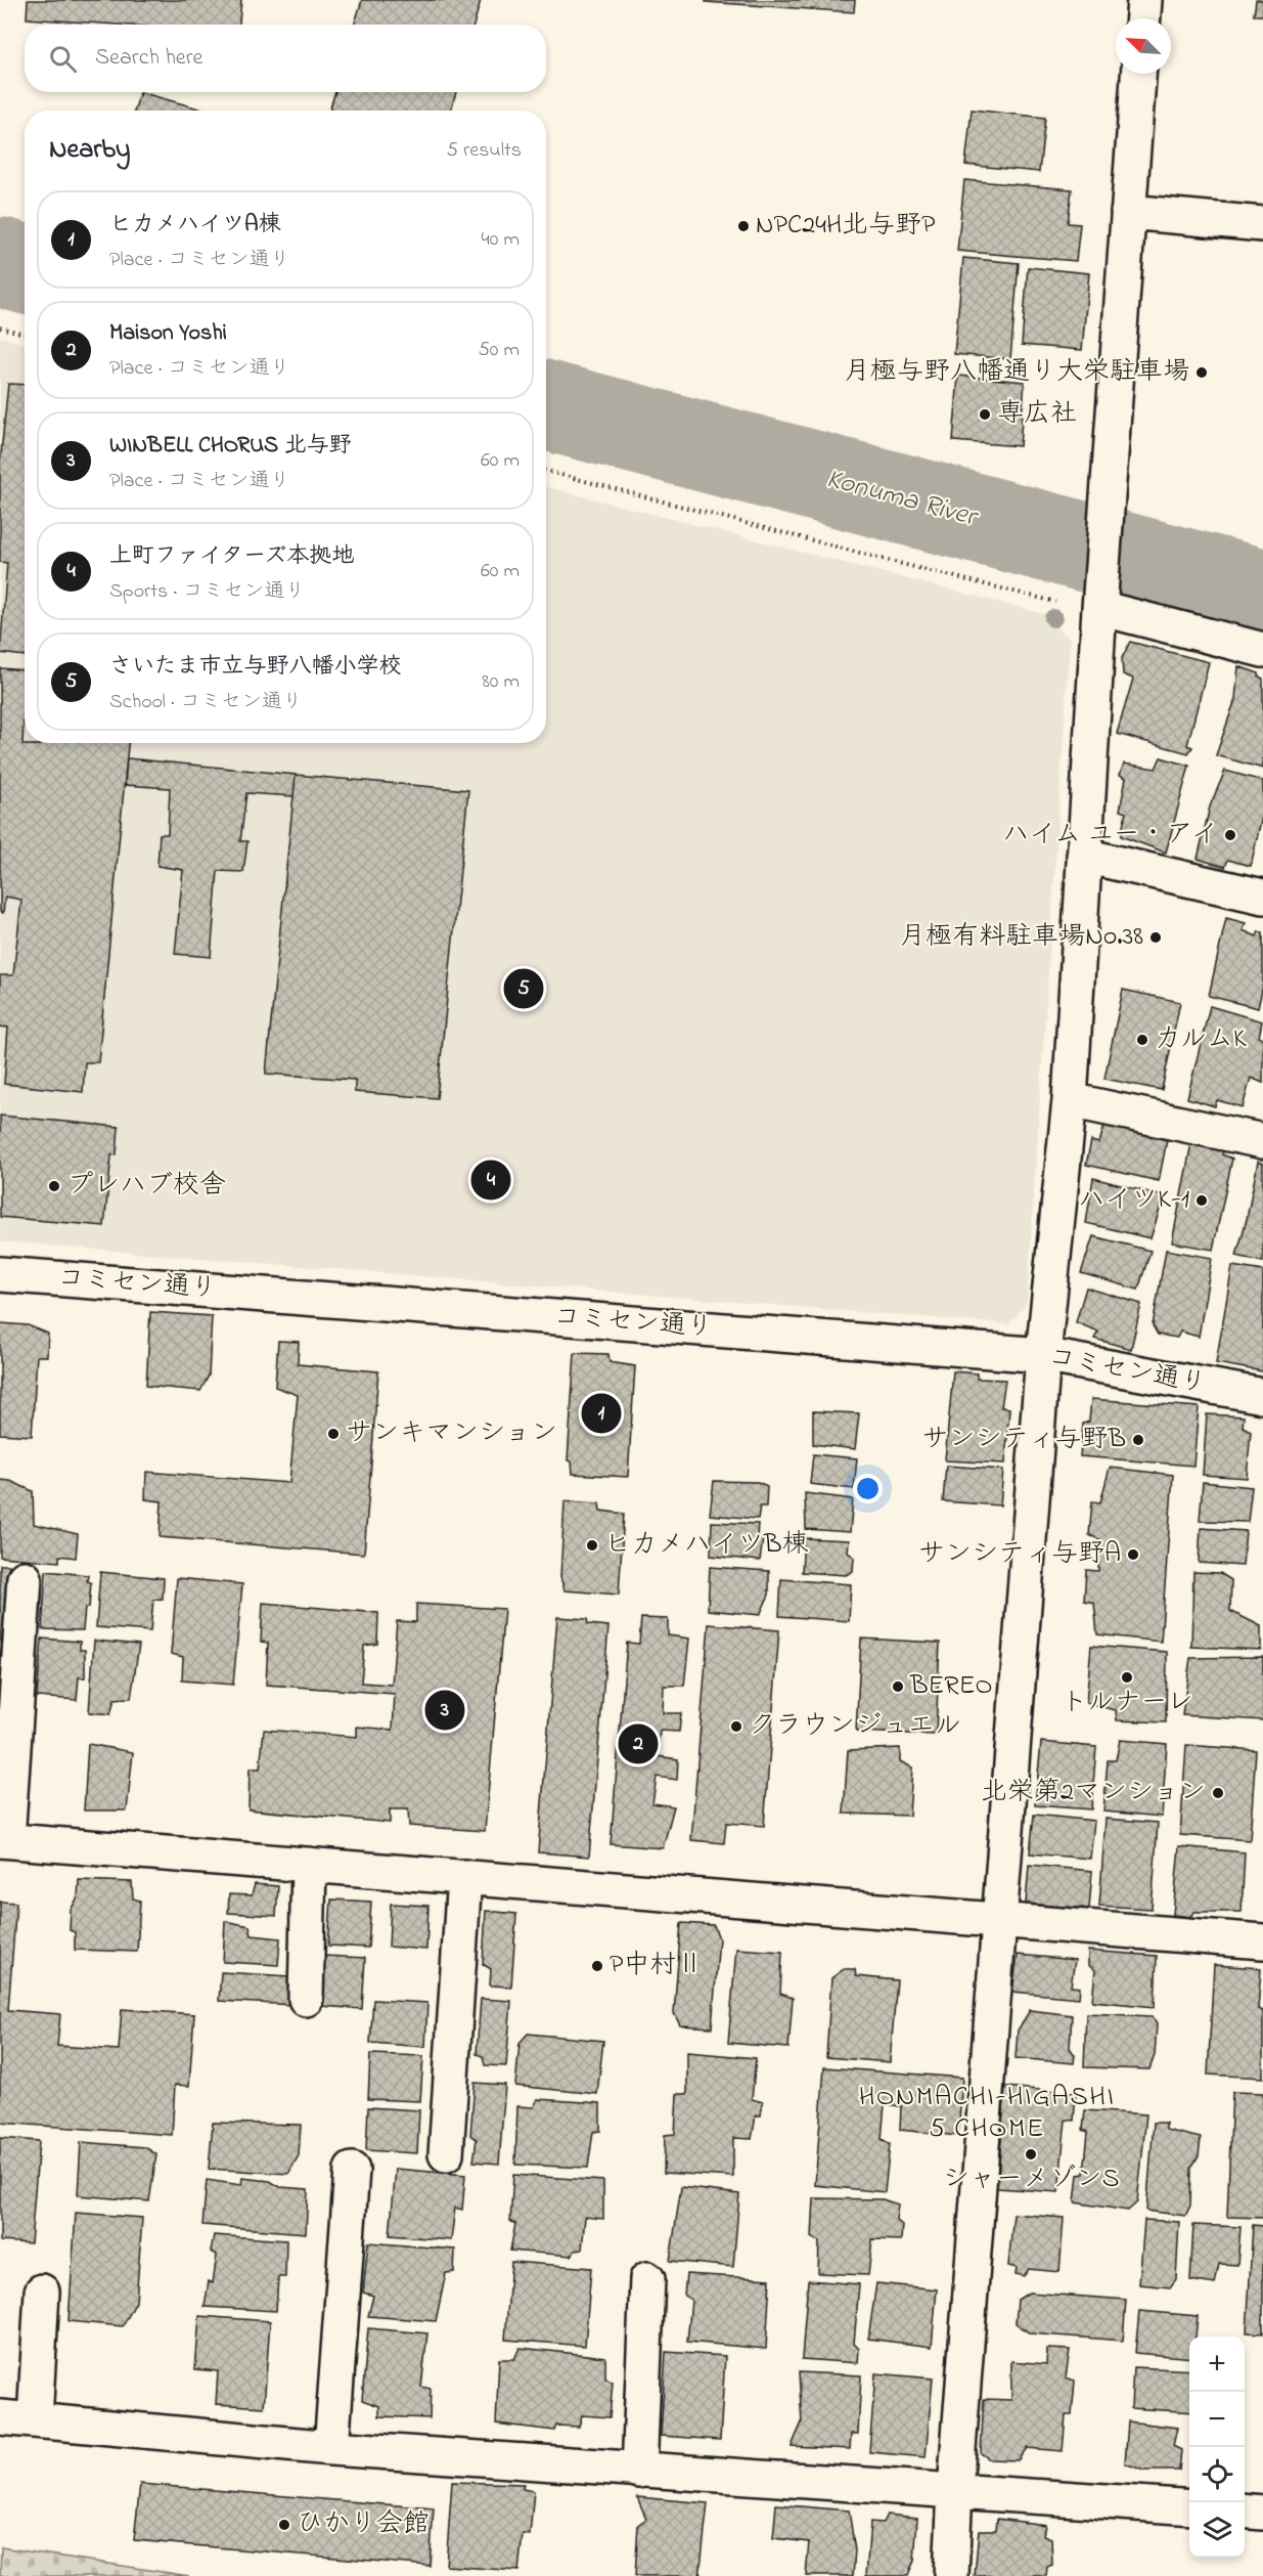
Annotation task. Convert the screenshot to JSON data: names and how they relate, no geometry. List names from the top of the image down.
{
  "streets": {
    "street": ["コミセン通り"]
  },
  "districts": ["HONMACHI-HIGASHI 5 CHOME"],
  "water": ["Konuma River"],
  "places": [
    "NPC24H北与野P",
    "月極与野八幡通り大栄駐車場",
    "専広社",
    "ハイム ユー・アイ",
    "月極有料駐車場No.38",
    "カルムK",
    "プレハブ校舎",
    "ハイツK-1",
    "サンキマンション",
    "サンシティ与野B",
    "ヒカメハイツB棟",
    "サンシティ与野A",
    "トルナーレ",
    "BEREO",
    "クラウンジュエル",
    "北栄第2マンション",
    "P中村Ⅱ",
    "シャーメゾンS",
    "ひかり会館"
  ],
  "north": "top left",
  "page": {
    "search": "Search here",
    "heading": ["Nearby", "5 results"],
    "list": [
      {
        "mark": "1",
        "name": "ヒカメハイツA棟",
        "note": "Place · コミセン通り",
        "value": "40 m"
      },
      {
        "mark": "2",
        "name": "Maison Yoshi",
        "note": "Place · コミセン通り",
        "value": "50 m"
      },
      {
        "mark": "3",
        "name": "WINBELL CHORUS 北与野",
        "note": "Place · コミセン通り",
        "value": "60 m"
      },
      {
        "mark": "4",
        "name": "上町ファイターズ本拠地",
        "note": "Sports · コミセン通り",
        "value": "60 m"
      },
      {
        "mark": "5",
        "name": "さいたま市立与野八幡小学校",
        "note": "School · コミセン通り",
        "value": "80 m"
      }
    ],
    "pins": [
      "5",
      "4",
      "1",
      "3",
      "2"
    ],
    "map_buttons": ["+", "−"]
  }
}
